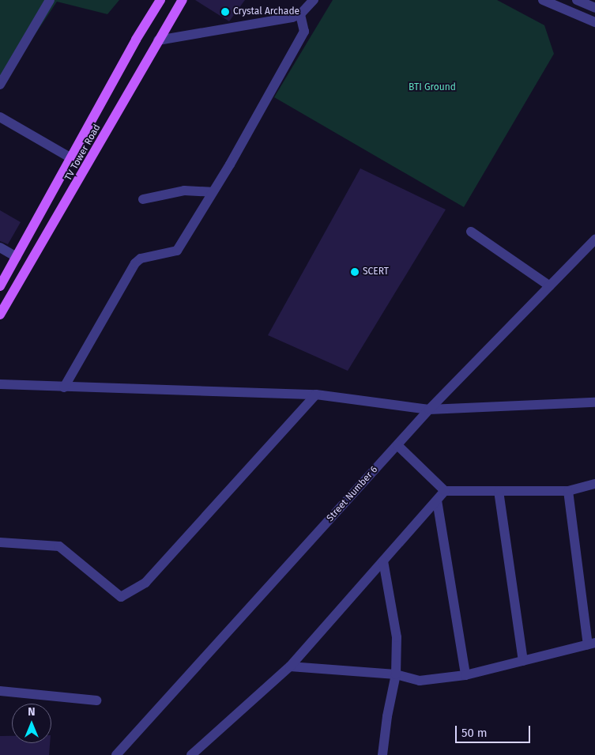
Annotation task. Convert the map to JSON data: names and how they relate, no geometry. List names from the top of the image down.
{
  "streets": {
    "main road": ["TV Tower Road"],
    "street": ["Street Number 6"]
  },
  "parks": ["BTI Ground"],
  "places": ["Crystal Archade", "SCERT"],
  "scale_bar": "50 m",
  "north": "top"
}
